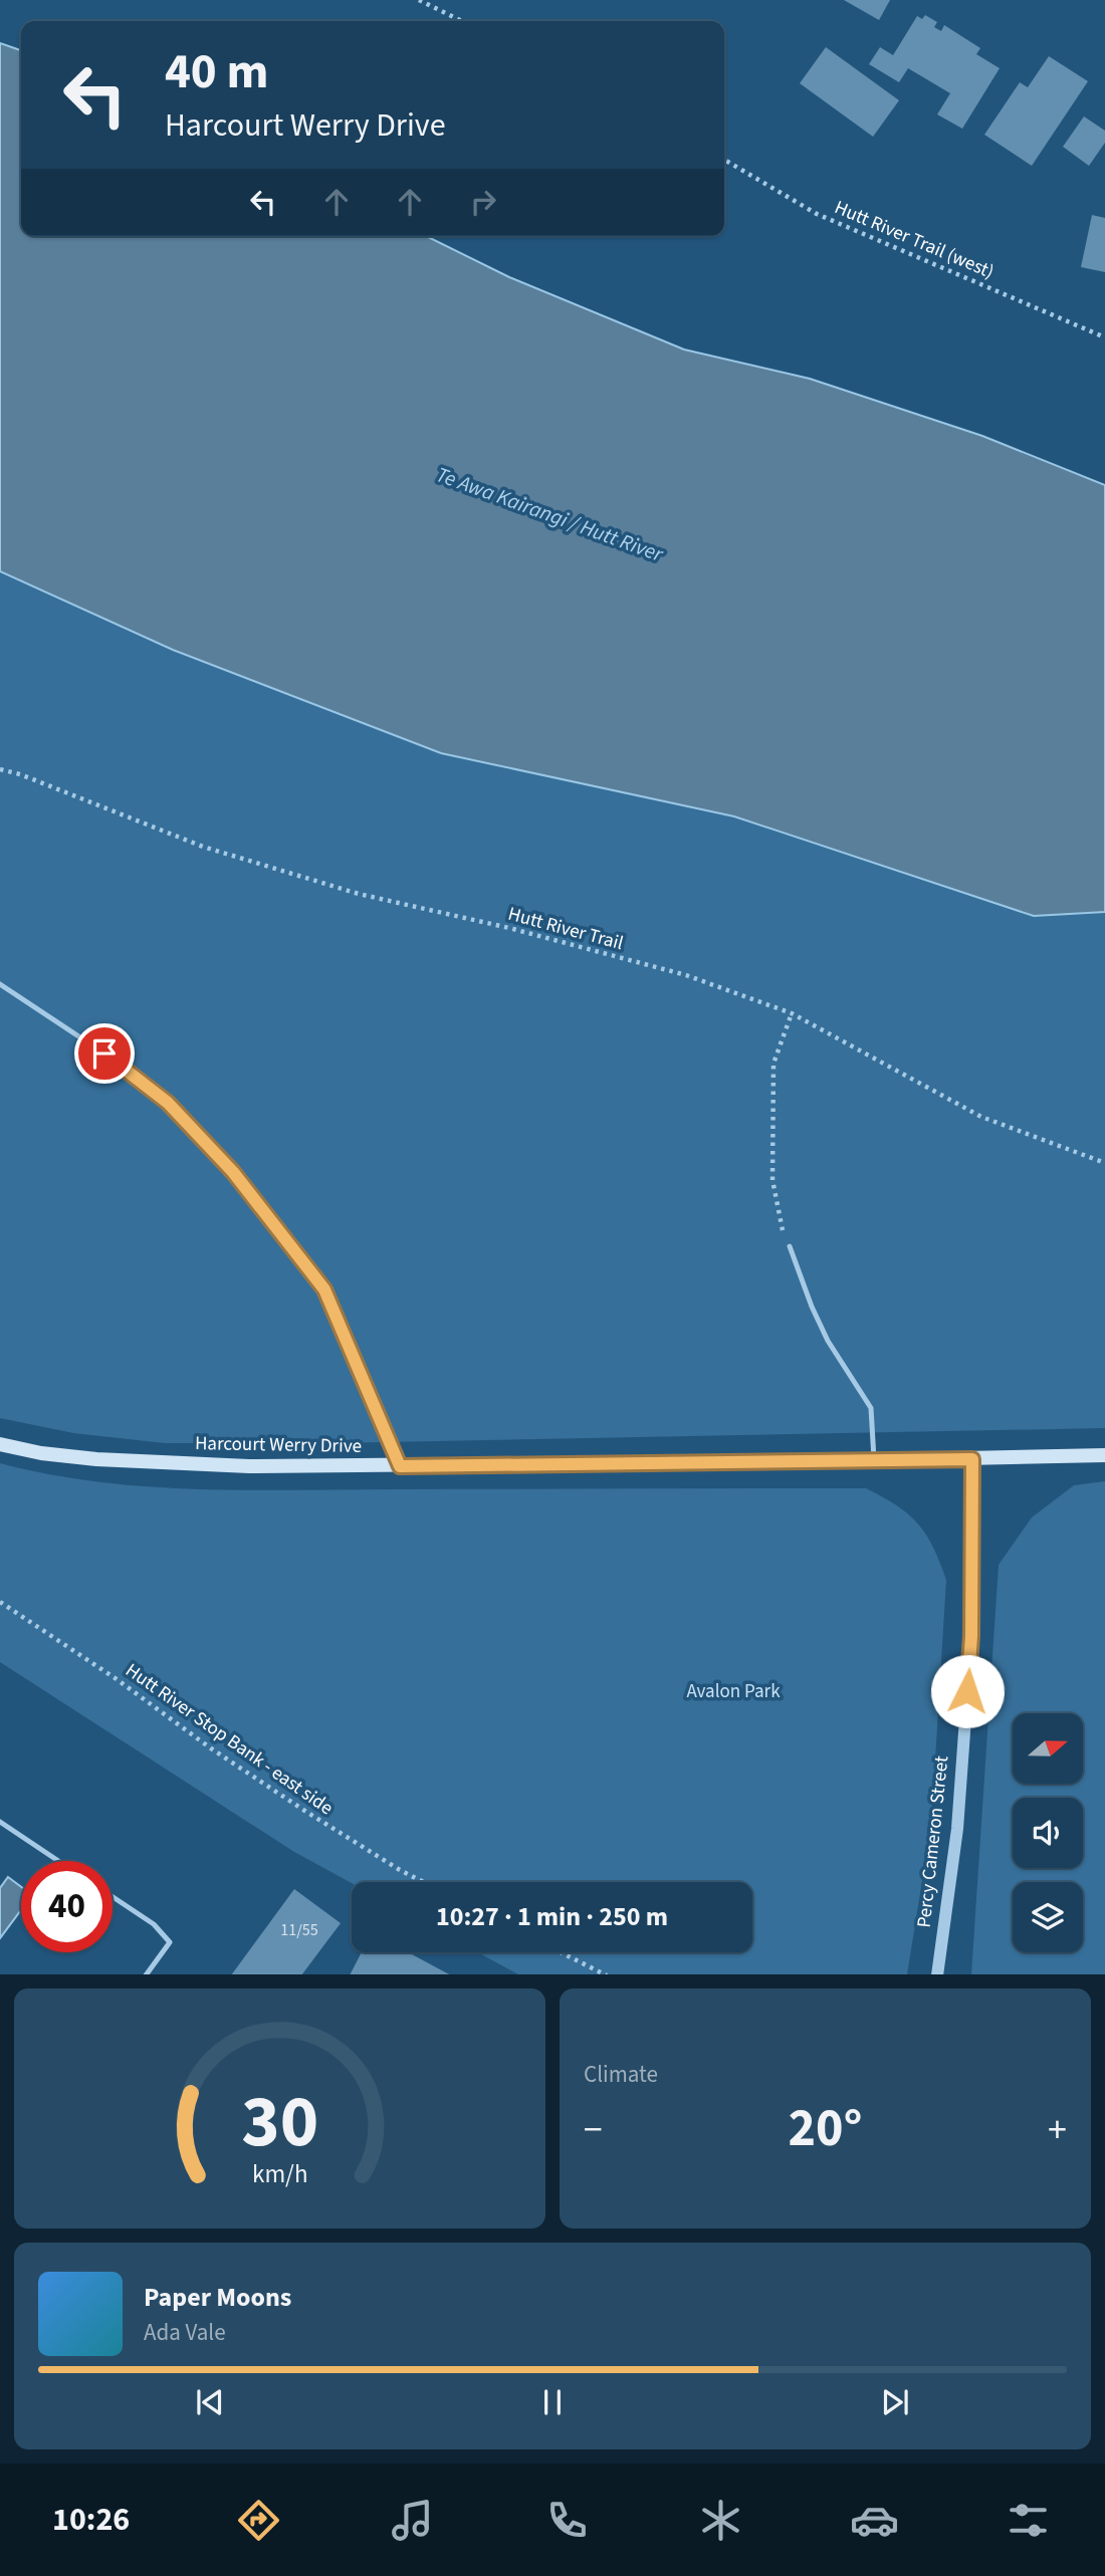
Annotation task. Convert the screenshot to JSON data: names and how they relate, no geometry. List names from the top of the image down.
{
  "streets": {
    "main road": ["Harcourt Werry Drive"],
    "street": ["Percy Cameron Street"],
    "path": ["Hutt River Trail (west)", "Hutt River Trail", "Hutt River Stop Bank - east side"]
  },
  "crossings": [
    ["Harcourt Werry Drive", "Percy Cameron Street"]
  ],
  "water": ["Te Awa Kairangi / Hutt River"],
  "parks": ["Avalon Park"],
  "house_numbers": ["11/55"],
  "north": "right",
  "page": {
    "turn": ["40 m", "Harcourt Werry Drive"],
    "limit": "40",
    "trip": "10:27 · 1 min · 250 m",
    "tile": "Climate",
    "heat": ["−", "20°", "+"],
    "song": ["Paper Moons", "Ada Vale"],
    "tabs": "10:26",
    "gauge": ["30", "km/h"]
  }
}
